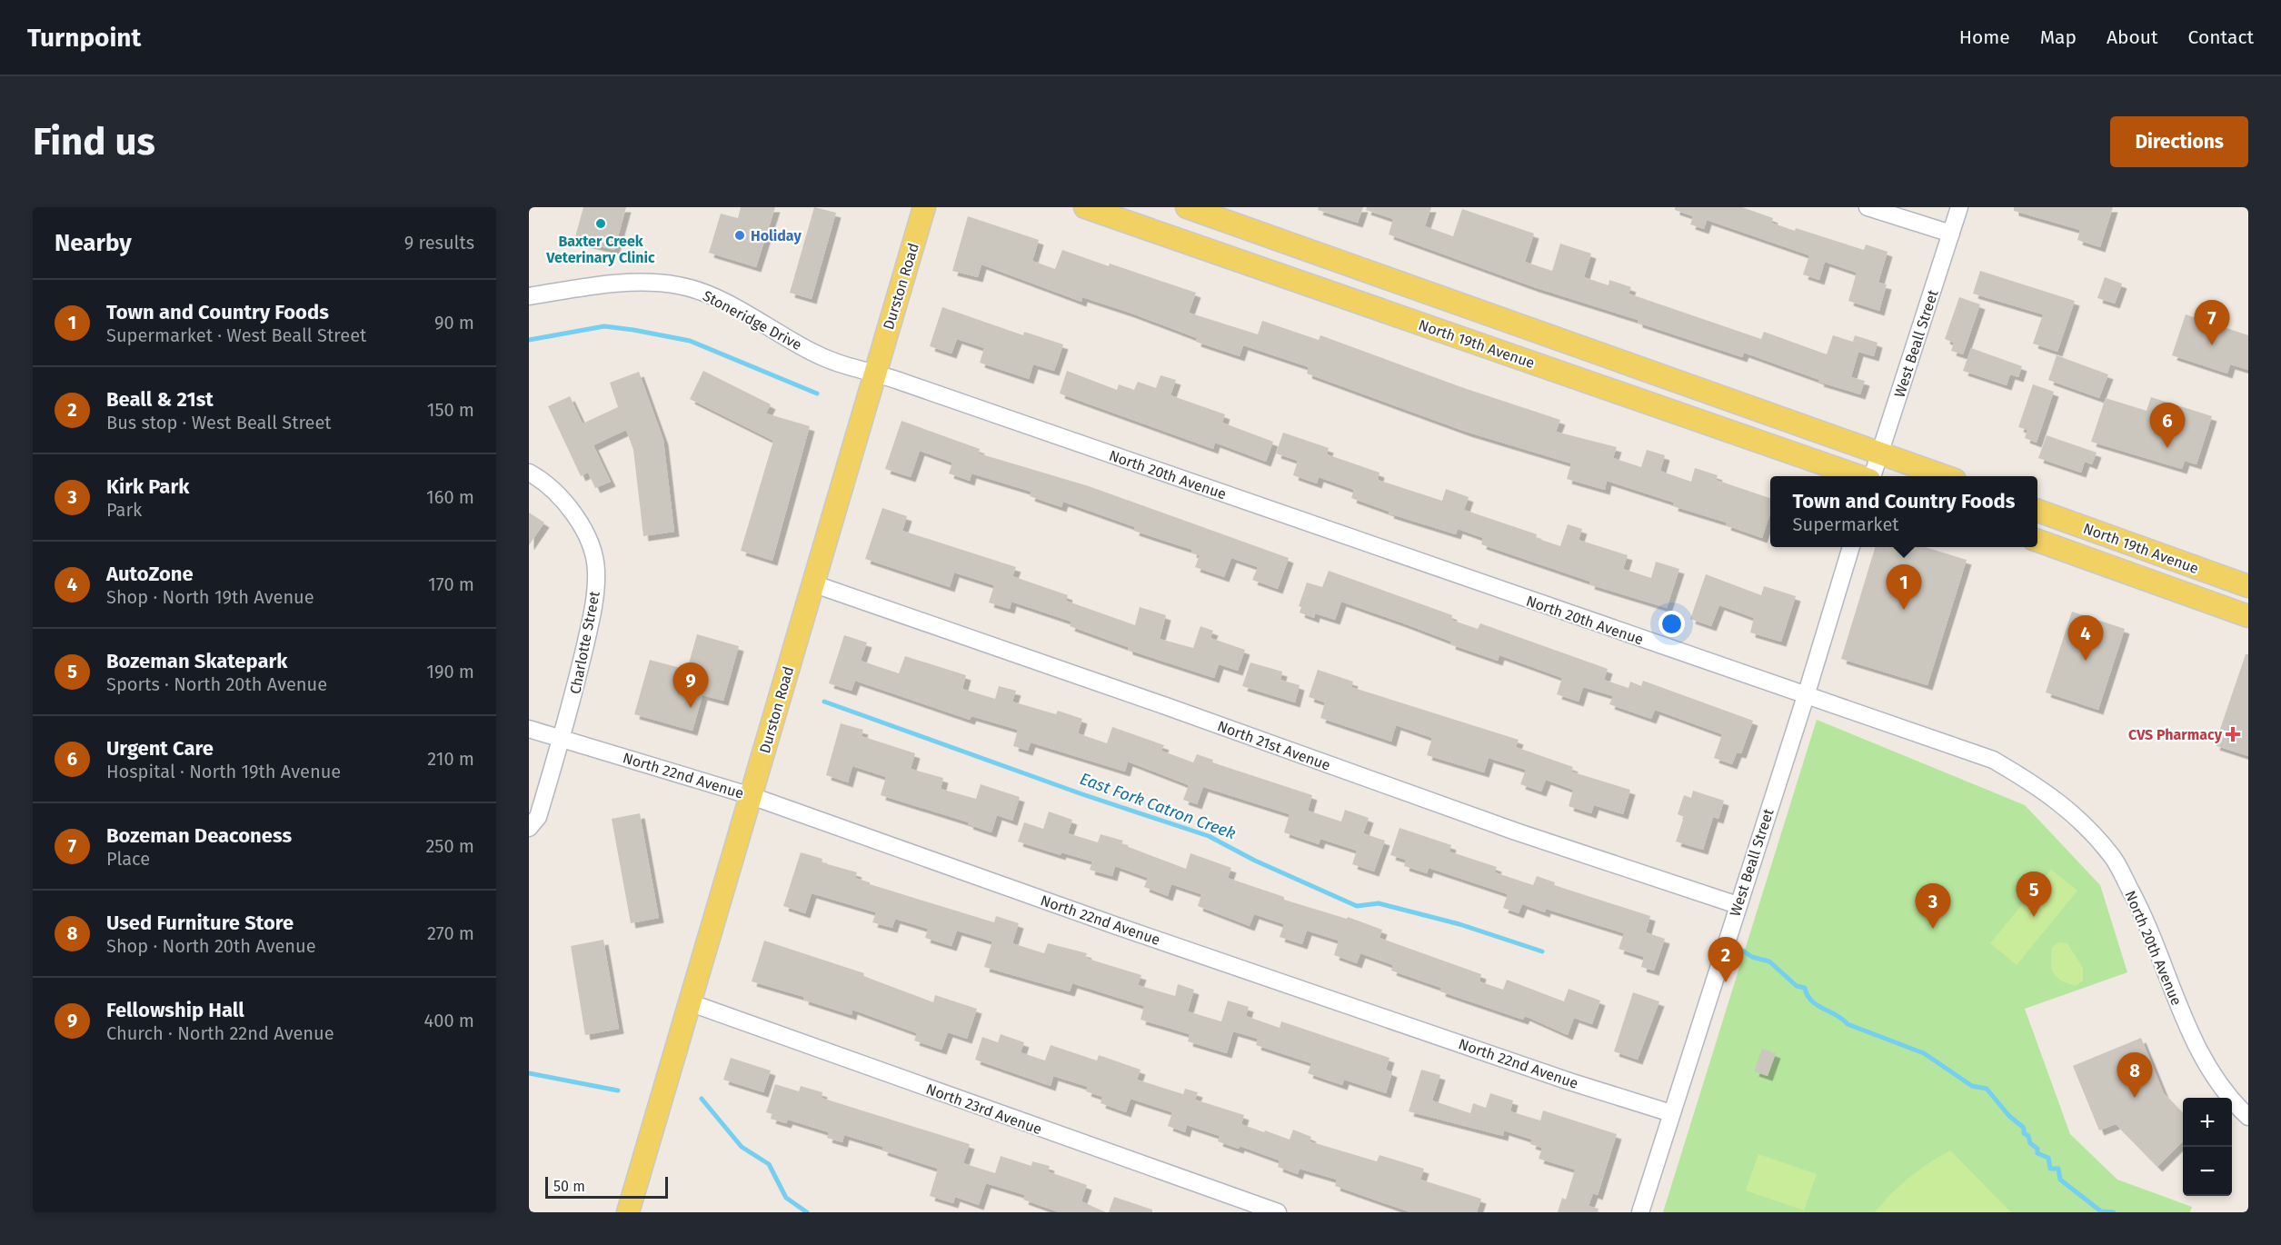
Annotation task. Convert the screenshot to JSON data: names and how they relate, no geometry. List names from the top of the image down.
{
  "streets": {
    "main road": ["Durston Road", "North 19th Avenue"],
    "street": [
      "Stoneridge Drive",
      "West Beall Street",
      "North 20th Avenue",
      "Charlotte Street",
      "North 21st Avenue",
      "North 22nd Avenue",
      "North 23rd Avenue"
    ]
  },
  "crossings": [
    ["Durston Road", "Stoneridge Drive"],
    ["Durston Road", "North 20th Avenue"],
    ["Durston Road", "North 21st Avenue"],
    ["Durston Road", "North 22nd Avenue"],
    ["Durston Road", "North 23rd Avenue"],
    ["Stoneridge Drive", "North 20th Avenue"],
    ["North 19th Avenue", "West Beall Street"],
    ["West Beall Street", "North 20th Avenue"],
    ["West Beall Street", "North 21st Avenue"],
    ["West Beall Street", "North 22nd Avenue"],
    ["Charlotte Street", "North 22nd Avenue"]
  ],
  "water": ["East Fork Catron Creek"],
  "places": {
    "other": ["Baxter Creek Veterinary Clinic", "Holiday"],
    "health": ["CVS Pharmacy"]
  },
  "scale_bar": "50 m",
  "page": {
    "header": "Turnpoint",
    "nav": [
      "Home",
      "Map",
      "About",
      "Contact"
    ],
    "buttons": "Directions",
    "title": "Find us",
    "heading": ["Nearby", "9 results"],
    "list": [
      {
        "mark": "1",
        "name": "Town and Country Foods",
        "note": "Supermarket · West Beall Street",
        "value": "90 m"
      },
      {
        "mark": "2",
        "name": "Beall & 21st",
        "note": "Bus stop · West Beall Street",
        "value": "150 m"
      },
      {
        "mark": "3",
        "name": "Kirk Park",
        "note": "Park",
        "value": "160 m"
      },
      {
        "mark": "4",
        "name": "AutoZone",
        "note": "Shop · North 19th Avenue",
        "value": "170 m"
      },
      {
        "mark": "5",
        "name": "Bozeman Skatepark",
        "note": "Sports · North 20th Avenue",
        "value": "190 m"
      },
      {
        "mark": "6",
        "name": "Urgent Care",
        "note": "Hospital · North 19th Avenue",
        "value": "210 m"
      },
      {
        "mark": "7",
        "name": "Bozeman Deaconess",
        "note": "Place",
        "value": "250 m"
      },
      {
        "mark": "8",
        "name": "Used Furniture Store",
        "note": "Shop · North 20th Avenue",
        "value": "270 m"
      },
      {
        "mark": "9",
        "name": "Fellowship Hall",
        "note": "Church · North 22nd Avenue",
        "value": "400 m"
      }
    ],
    "pins": [
      "7",
      "6",
      "1",
      "4",
      "9",
      "5",
      "3",
      "2",
      "8"
    ],
    "popup": ["Town and Country Foods", "Supermarket"],
    "map_buttons": ["+", "−"],
    "scale": "50 m"
  }
}
